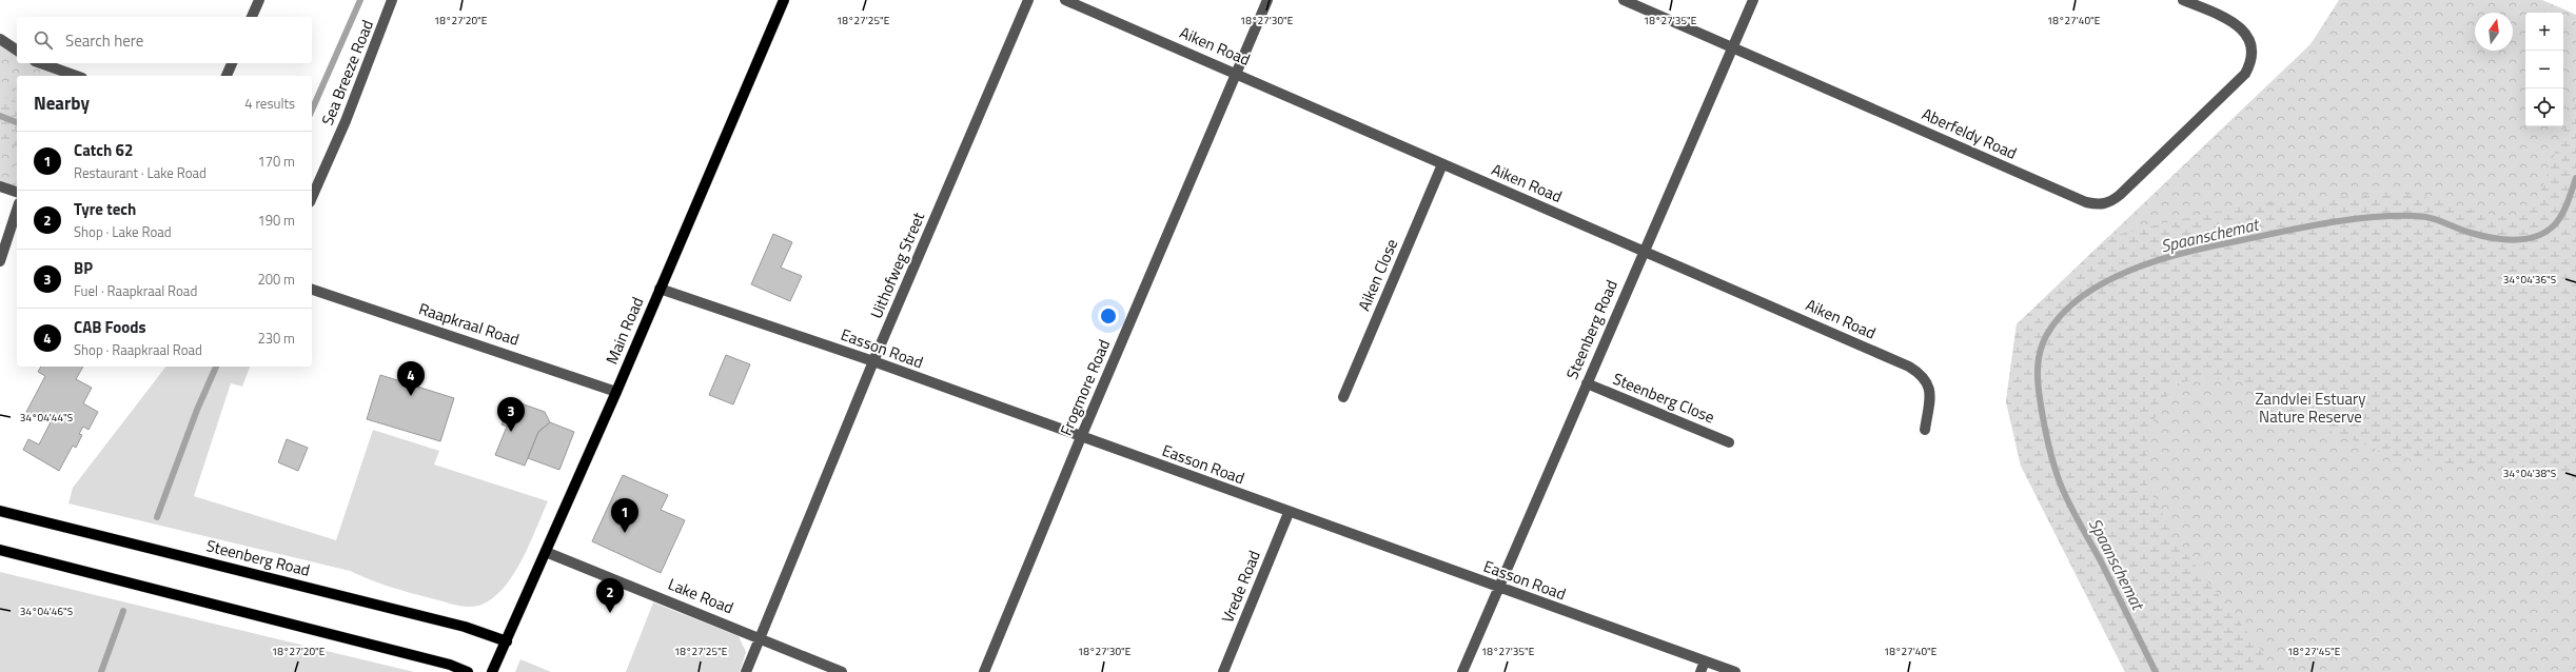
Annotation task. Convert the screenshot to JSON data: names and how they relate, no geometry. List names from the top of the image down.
{
  "streets": {
    "main road": ["Steenberg Road", "Main Road"],
    "street": [
      "Aiken Road",
      "Sea Breeze Road",
      "Aberfeldy Road",
      "Uithofweg Street",
      "Aiken Close",
      "Raapkraal Road",
      "Easson Road",
      "Frogmore Road",
      "Steenberg Close",
      "Vrede Road",
      "Lake Road"
    ]
  },
  "crossings": [
    ["Aiken Road", "Aiken Close"],
    ["Aiken Road", "Steenberg Road"],
    ["Aiken Road", "Frogmore Road"],
    ["Aberfeldy Road", "Steenberg Road"],
    ["Uithofweg Street", "Easson Road"],
    ["Uithofweg Street", "Lake Road"],
    ["Raapkraal Road", "Main Road"],
    ["Steenberg Road", "Main Road"],
    ["Steenberg Road", "Easson Road"],
    ["Steenberg Road", "Steenberg Close"],
    ["Main Road", "Easson Road"],
    ["Main Road", "Lake Road"],
    ["Easson Road", "Frogmore Road"],
    ["Easson Road", "Vrede Road"]
  ],
  "water": ["Spaanschemat"],
  "parks": ["Zandvlei Estuary Nature Reserve"],
  "north": "top",
  "page": {
    "map_buttons": ["+", "−"],
    "search": "Search here",
    "heading": ["Nearby", "4 results"],
    "list": [
      {
        "mark": "1",
        "name": "Catch 62",
        "note": "Restaurant · Lake Road",
        "value": "170 m"
      },
      {
        "mark": "2",
        "name": "Tyre tech",
        "note": "Shop · Lake Road",
        "value": "190 m"
      },
      {
        "mark": "3",
        "name": "BP",
        "note": "Fuel · Raapkraal Road",
        "value": "200 m"
      },
      {
        "mark": "4",
        "name": "CAB Foods",
        "note": "Shop · Raapkraal Road",
        "value": "230 m"
      }
    ],
    "pins": [
      "4",
      "3",
      "1",
      "2"
    ]
  },
  "coordinates": [
    "18°27'20\"E",
    "18°27'25\"E",
    "18°27'30\"E",
    "18°27'35\"E",
    "18°27'40\"E",
    "34°04'36\"S",
    "34°04'44\"S",
    "34°04'38\"S",
    "34°04'46\"S",
    "18°27'45\"E"
  ]
}
